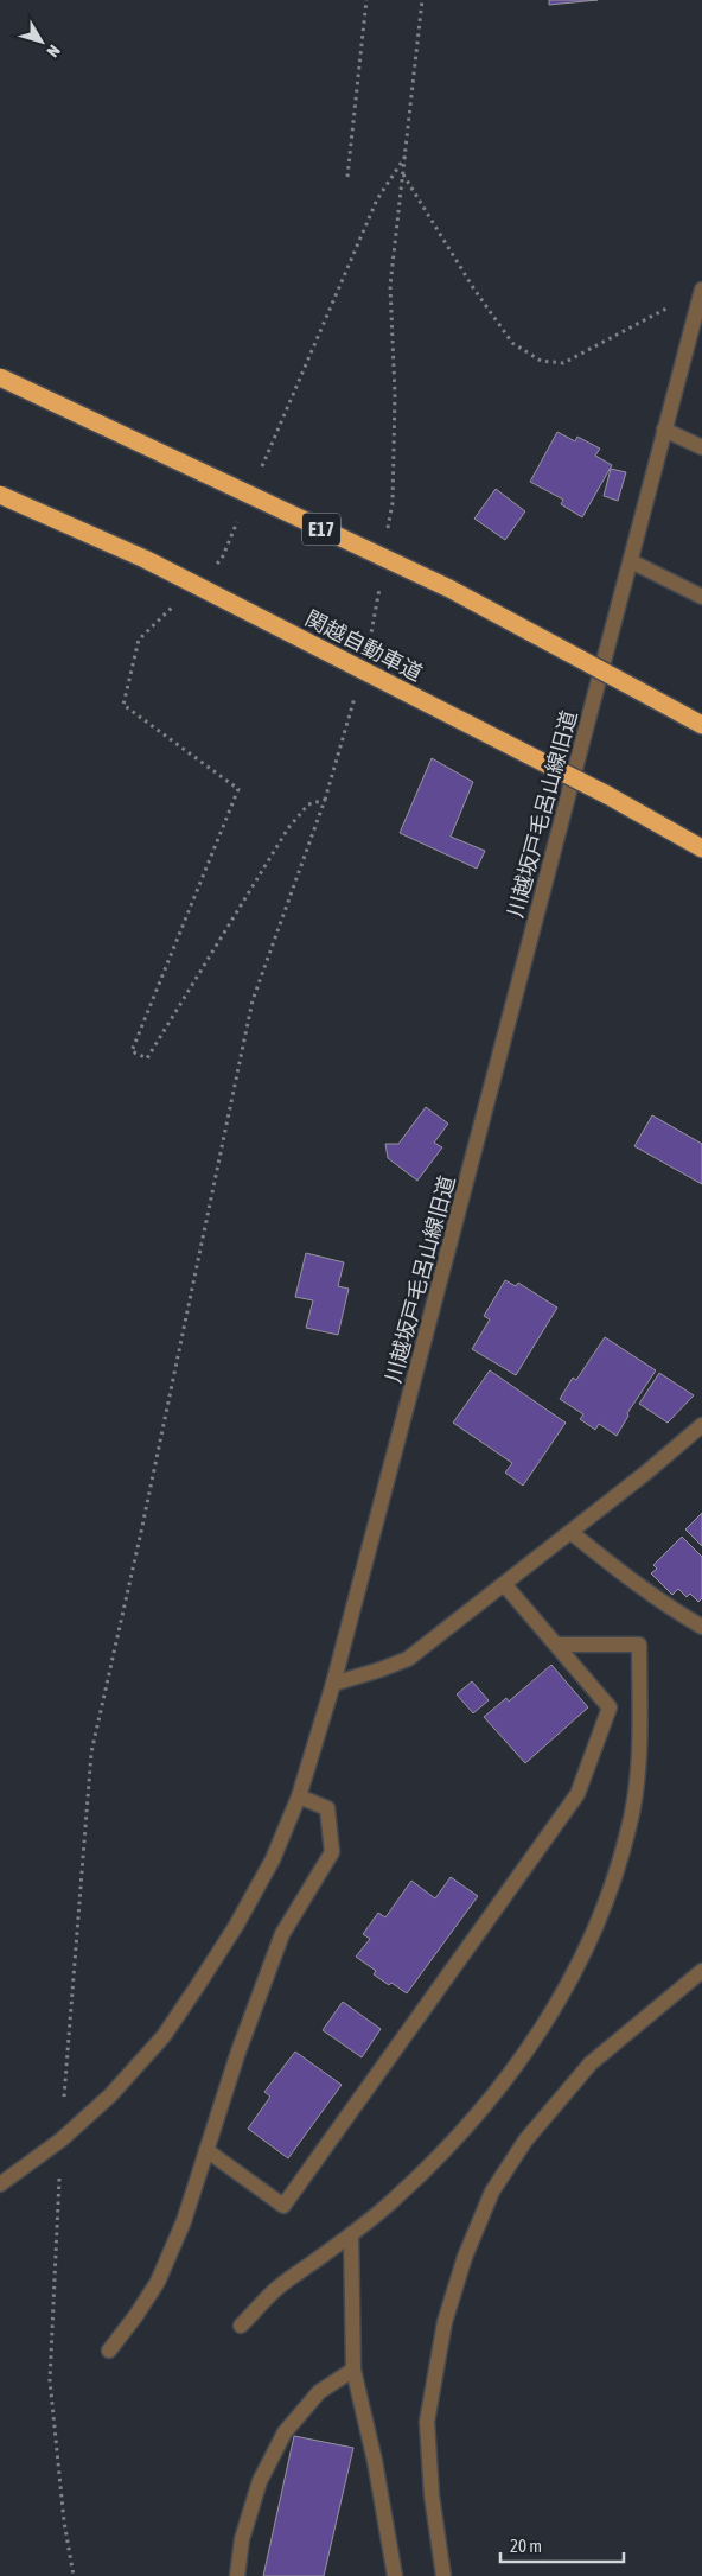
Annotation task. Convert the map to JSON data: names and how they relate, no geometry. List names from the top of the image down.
{
  "streets": {
    "highway": ["E17", "関越自動車道"],
    "street": ["川越坂戸毛呂山線旧道"]
  },
  "scale_bar": "20 m",
  "north": "bottom right"
}
